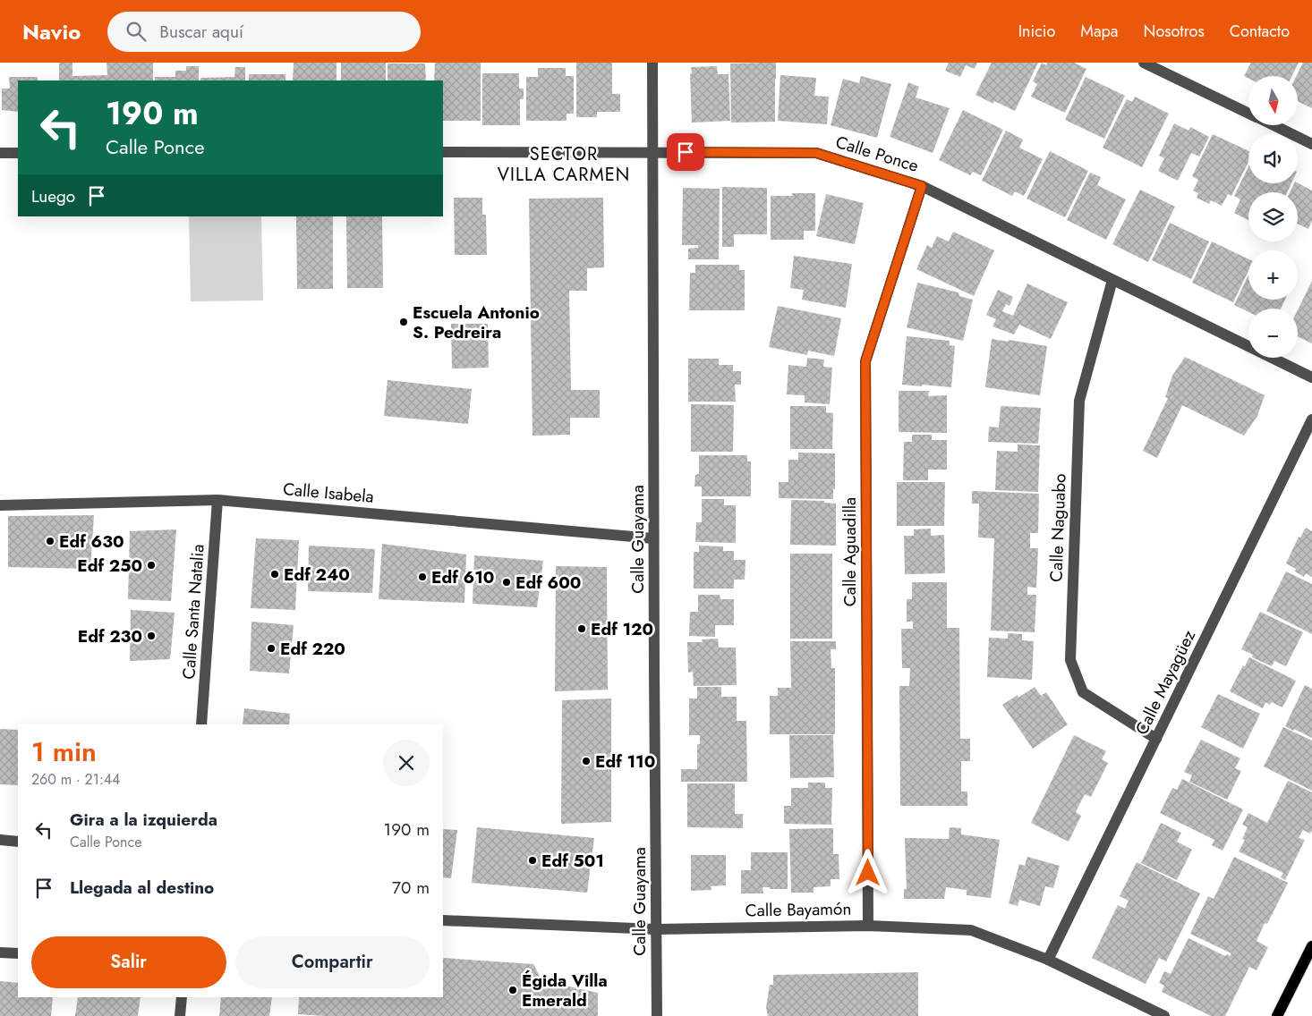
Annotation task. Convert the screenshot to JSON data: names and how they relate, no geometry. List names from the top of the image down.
{
  "streets": {
    "street": [
      "Calle Ponce",
      "Calle Isabela",
      "Calle Naguabo",
      "Calle Guayama",
      "Calle Aguadilla",
      "Calle Santa Natalia",
      "Calle Mayagüez",
      "Calle Bayamón"
    ]
  },
  "crossings": [
    ["Calle Ponce", "Calle Naguabo"],
    ["Calle Ponce", "Calle Guayama"],
    ["Calle Ponce", "Calle Aguadilla"],
    ["Calle Isabela", "Calle Guayama"],
    ["Calle Isabela", "Calle Santa Natalia"],
    ["Calle Naguabo", "Calle Mayagüez"],
    ["Calle Guayama", "Calle Bayamón"],
    ["Calle Aguadilla", "Calle Bayamón"],
    ["Calle Mayagüez", "Calle Bayamón"]
  ],
  "districts": ["SECTOR VILLA CARMEN"],
  "places": [
    "Escuela Antonio S. Pedreira",
    "Edf 630",
    "Edf 250",
    "Edf 240",
    "Edf 610",
    "Edf 600",
    "Edf 120",
    "Edf 230",
    "Edf 220",
    "Edf 110",
    "Edf 501",
    "Égida Villa Emerald"
  ],
  "north": "bottom",
  "page": {
    "header": "Navio",
    "search": "Buscar aquí",
    "nav": [
      "Inicio",
      "Mapa",
      "Nosotros",
      "Contacto"
    ],
    "map_buttons": ["+", "−"],
    "turn": ["190 m", "Calle Ponce"],
    "then": "Luego",
    "heading": ["1 min", "260 m · 21:44"],
    "list": [
      {
        "name": "Gira a la izquierda",
        "note": "Calle Ponce",
        "value": "190 m"
      },
      {
        "name": "Llegada al destino",
        "value": "70 m"
      }
    ],
    "buttons": ["Salir", "Compartir"]
  }
}
